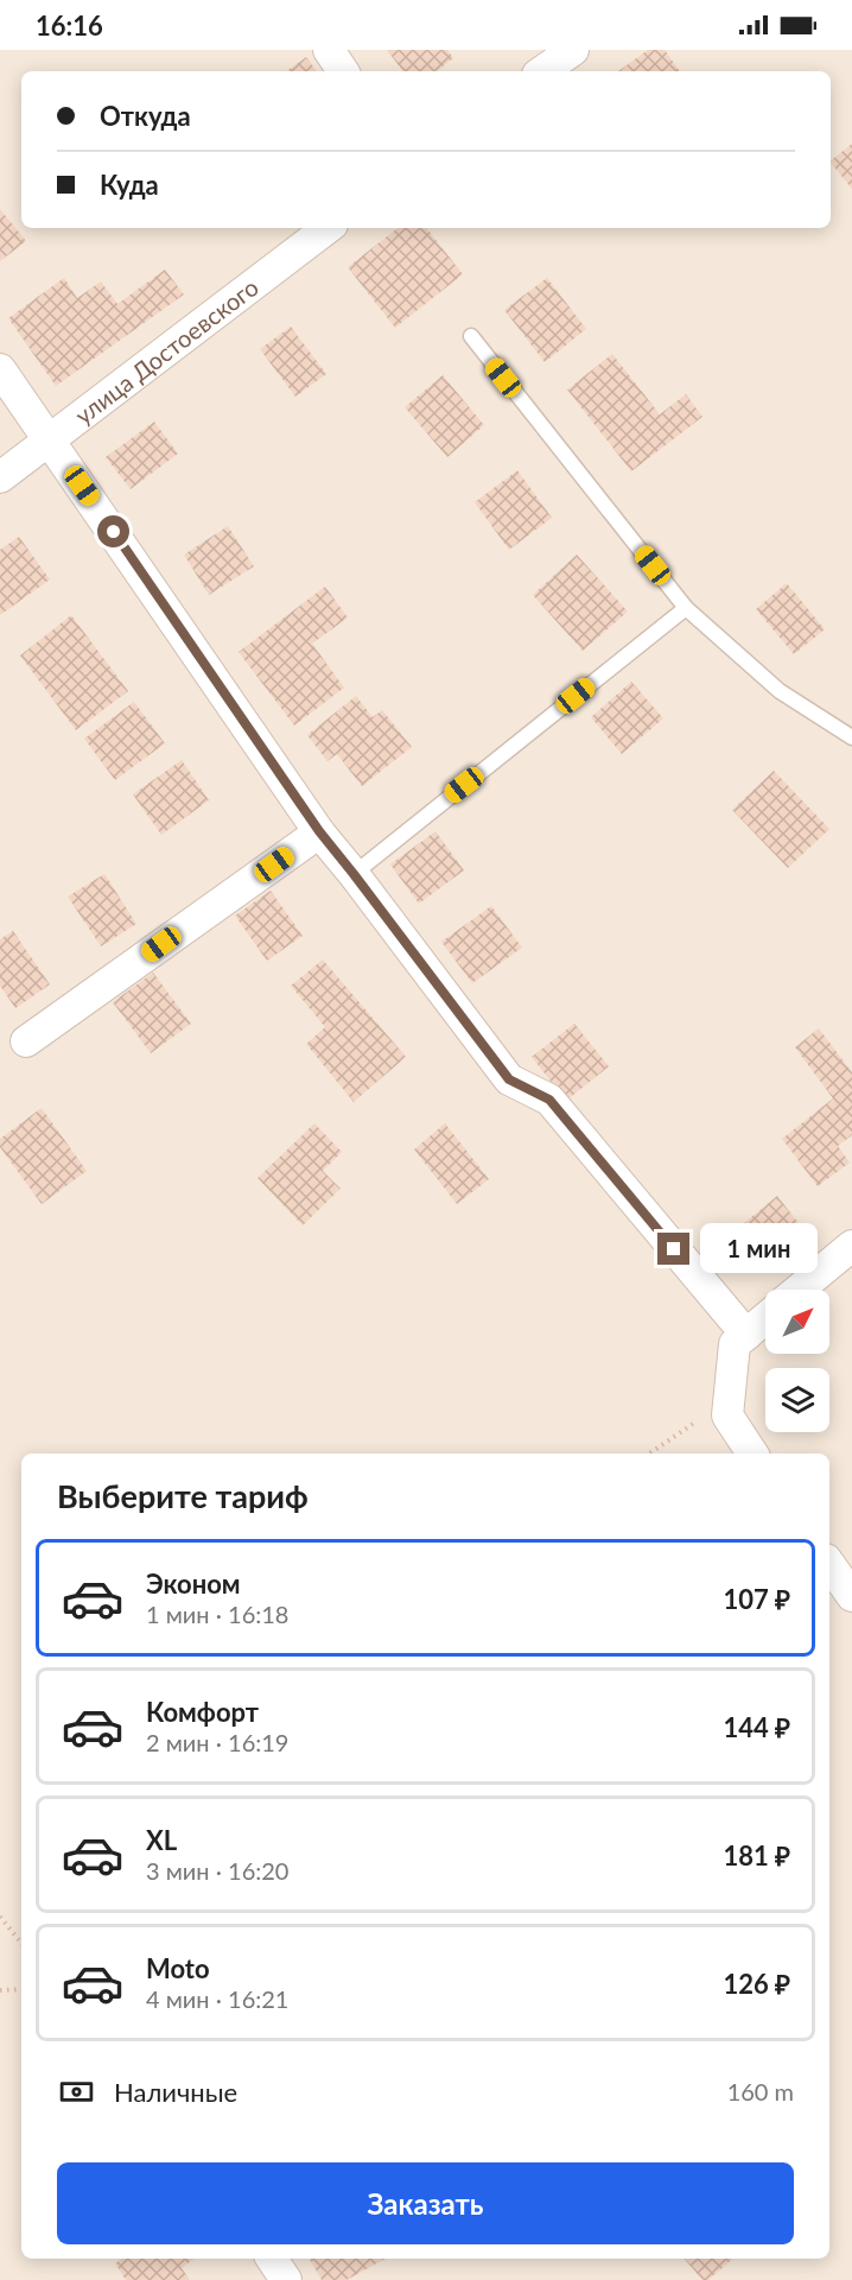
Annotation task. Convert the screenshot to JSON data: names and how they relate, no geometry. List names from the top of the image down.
{
  "streets": {
    "street": ["улица Достоевского"]
  },
  "north": "top right",
  "page": {
    "status": "16:16",
    "banner": ["Откуда", "Куда"],
    "bubble": "1 мин",
    "heading": "Выберите тариф",
    "list": [
      {
        "name": "Эконом",
        "note": "1 мин · 16:18",
        "value": "107 ₽"
      },
      {
        "name": "Комфорт",
        "note": "2 мин · 16:19",
        "value": "144 ₽"
      },
      {
        "name": "XL",
        "note": "3 мин · 16:20",
        "value": "181 ₽"
      },
      {
        "name": "Moto",
        "note": "4 мин · 16:21",
        "value": "126 ₽"
      }
    ],
    "pay": ["Наличные", "160 m"],
    "buttons": "Заказать"
  }
}
